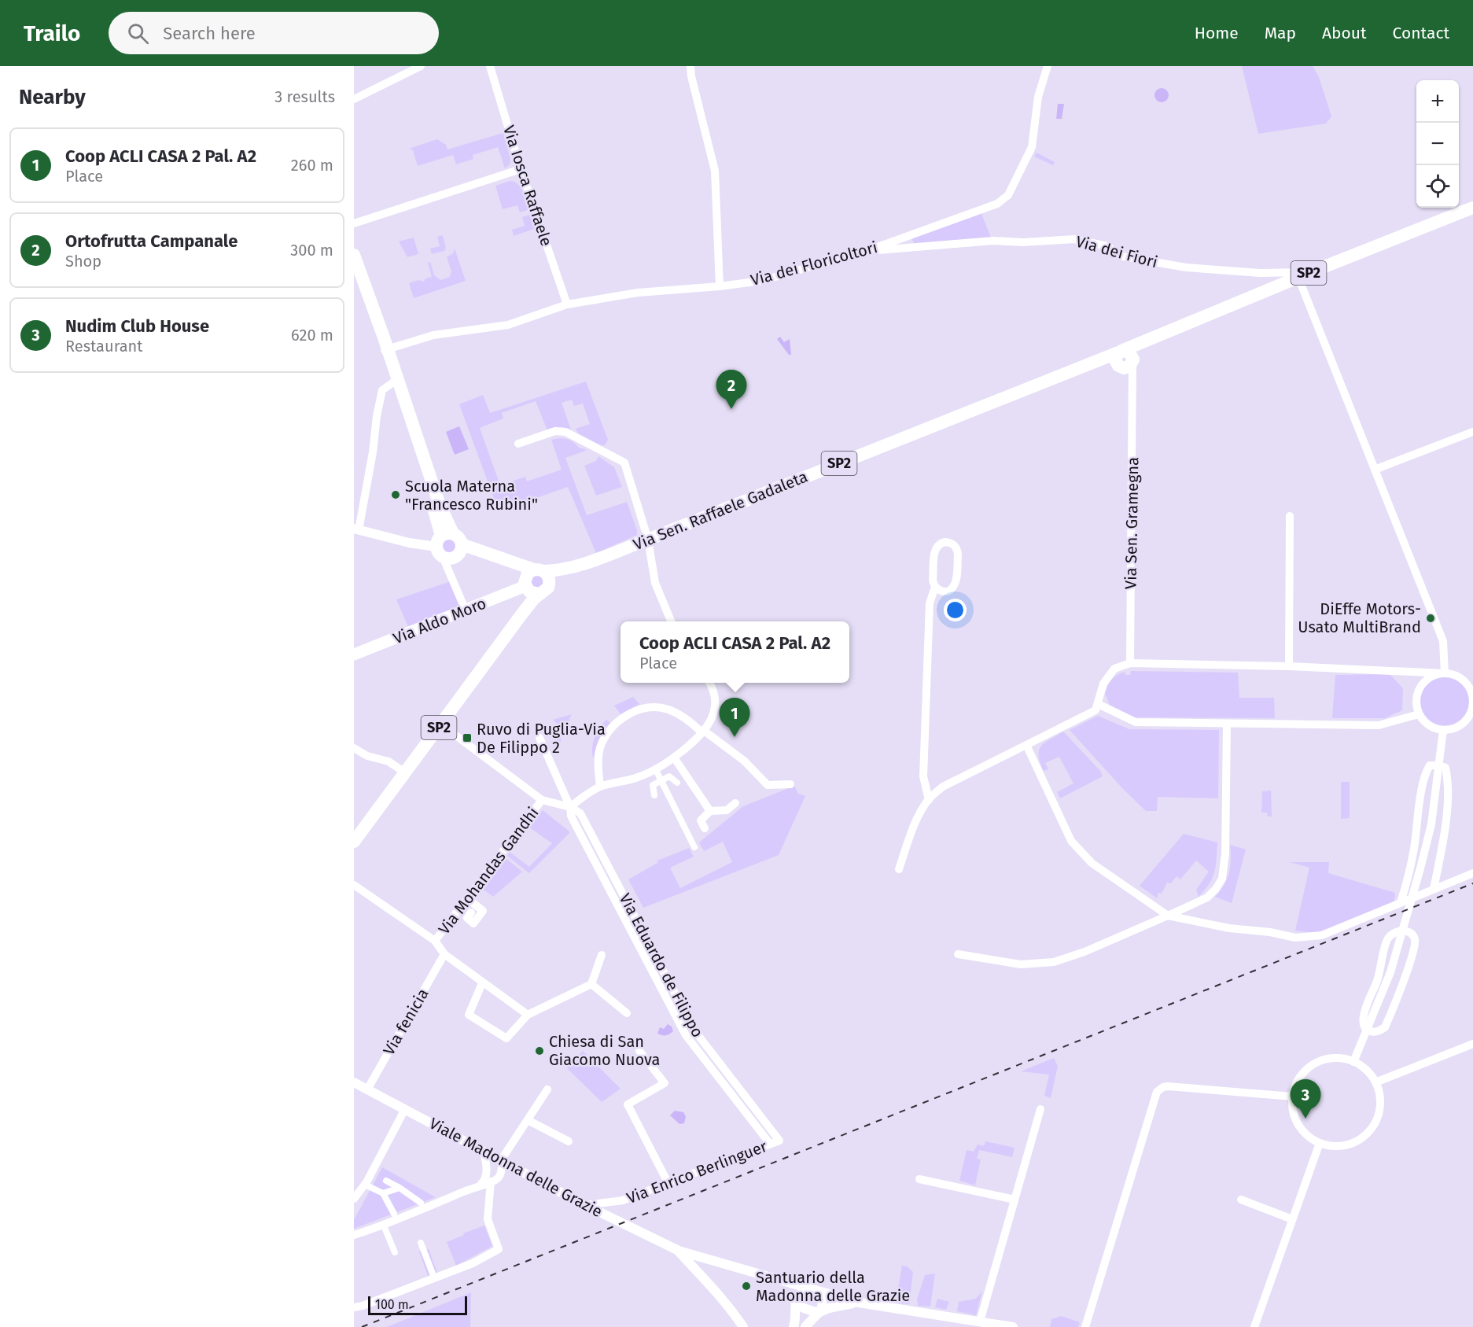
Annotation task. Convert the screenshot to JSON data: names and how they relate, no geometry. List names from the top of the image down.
{
  "streets": {
    "main road": ["SP2", "Via Sen. Raffaele Gadaleta", "Via Aldo Moro"],
    "street": [
      "Via Iosca Raffaele",
      "Via dei Fiori",
      "Via dei Floricoltori",
      "Via Sen. Gramegna",
      "Via Mohandas Gandhi",
      "Via Eduardo de Filippo",
      "Via fenicia",
      "Viale Madonna delle Grazie",
      "Via Enrico Berlinguer"
    ]
  },
  "crossings": [
    ["Via Iosca Raffaele", "Via dei Floricoltori"],
    ["Via dei Fiori", "Via dei Floricoltori"],
    ["Via dei Fiori", "Via Sen. Raffaele Gadaleta"],
    ["SP2", "Via Sen. Raffaele Gadaleta"],
    ["SP2", "Via Aldo Moro"],
    ["Via Sen. Raffaele Gadaleta", "Via Sen. Gramegna"],
    ["Via Sen. Raffaele Gadaleta", "Via Aldo Moro"],
    ["Via Eduardo de Filippo", "Via Enrico Berlinguer"],
    ["Via fenicia", "Viale Madonna delle Grazie"],
    ["Viale Madonna delle Grazie", "Via Enrico Berlinguer"]
  ],
  "places": {
    "other": [
      "Scuola Materna \"Francesco Rubini\"",
      "DiEffe Motors- Usato MultiBrand",
      "Chiesa di San Giacomo Nuova",
      "Santuario della Madonna delle Grazie"
    ],
    "transit": ["Ruvo di Puglia-Via De Filippo 2"]
  },
  "scale_bar": "100 m",
  "page": {
    "header": "Trailo",
    "search": "Search here",
    "nav": [
      "Home",
      "Map",
      "About",
      "Contact"
    ],
    "heading": ["Nearby", "3 results"],
    "map_buttons": ["+", "−"],
    "list": [
      {
        "mark": "1",
        "name": "Coop ACLI CASA 2 Pal. A2",
        "note": "Place",
        "value": "260 m"
      },
      {
        "mark": "2",
        "name": "Ortofrutta Campanale",
        "note": "Shop",
        "value": "300 m"
      },
      {
        "mark": "3",
        "name": "Nudim Club House",
        "note": "Restaurant",
        "value": "620 m"
      }
    ],
    "pins": ["2", "1", "3"],
    "popup": ["Coop ACLI CASA 2 Pal. A2", "Place"],
    "scale": "100 m"
  }
}
